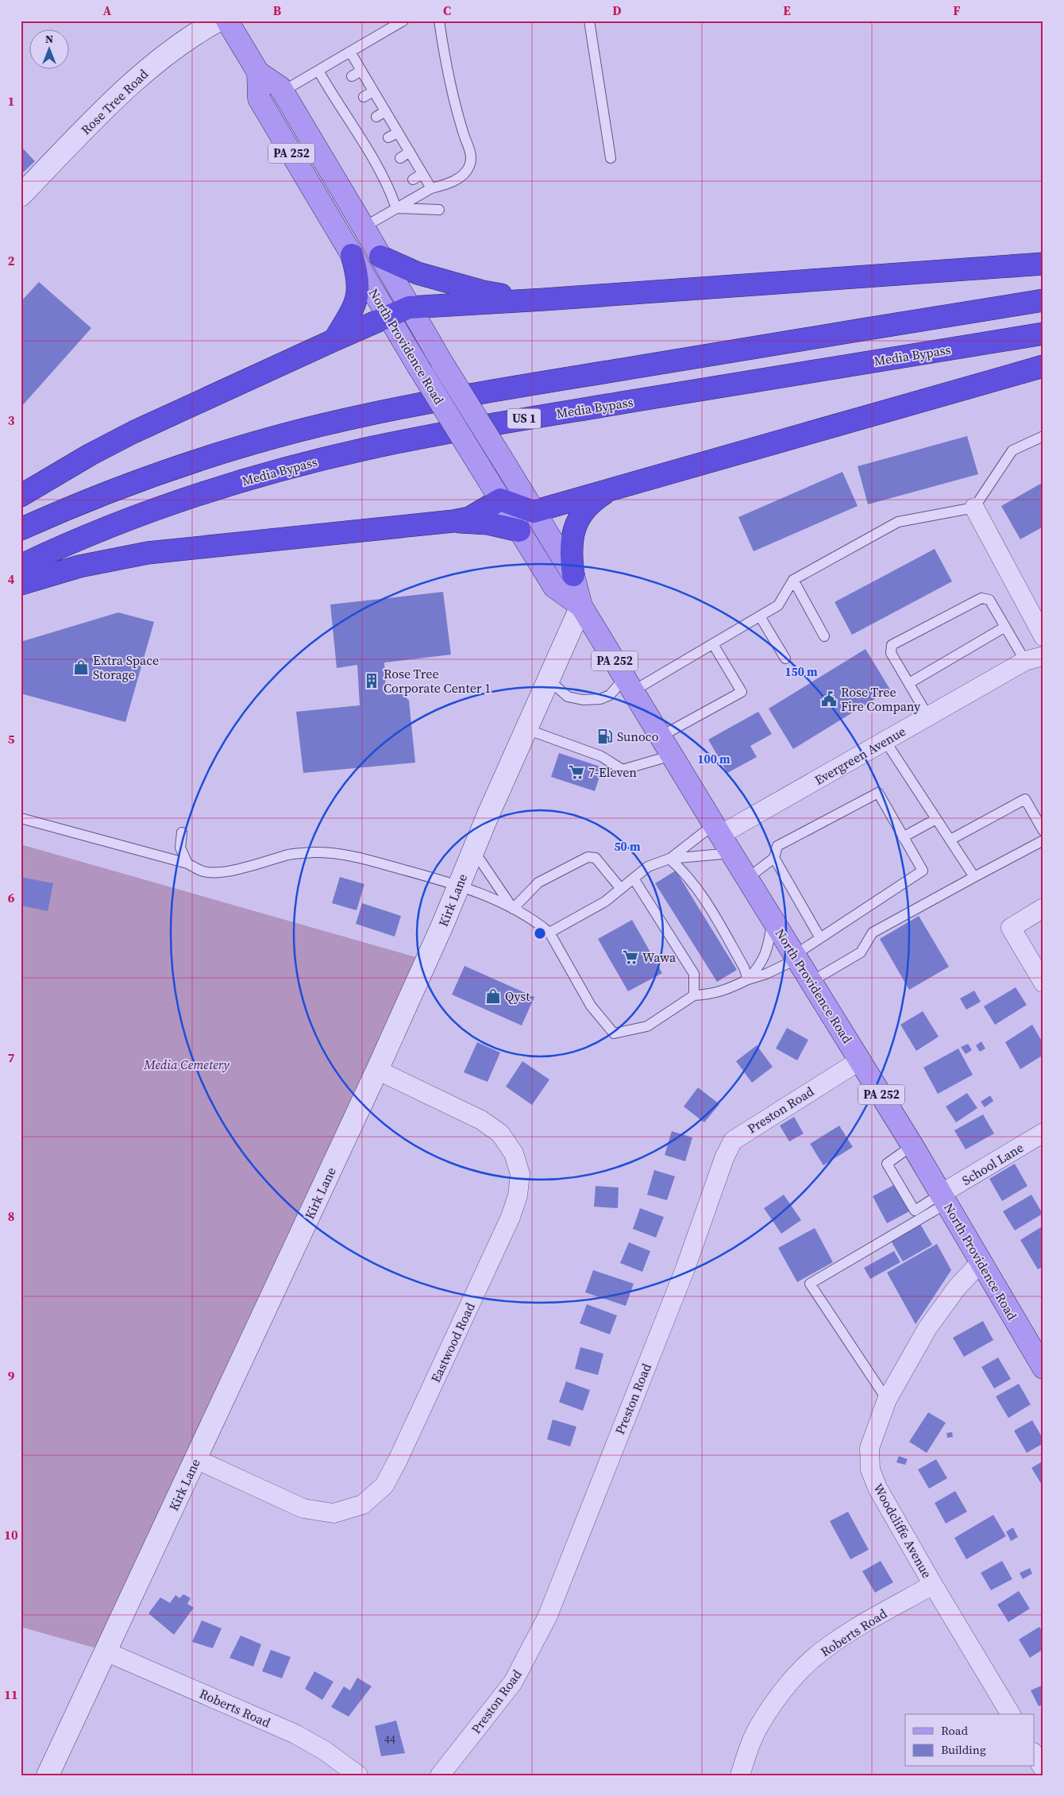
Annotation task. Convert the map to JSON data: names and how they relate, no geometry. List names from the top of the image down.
{
  "streets": {
    "highway": ["Media Bypass", "US 1"],
    "main road": ["PA 252", "North Providence Road"],
    "street": [
      "Rose Tree Road",
      "Evergreen Avenue",
      "Kirk Lane",
      "Preston Road",
      "School Lane",
      "Eastwood Road",
      "Woodcliffe Avenue",
      "Roberts Road"
    ]
  },
  "crossings": [
    ["North Providence Road", "Evergreen Avenue"],
    ["North Providence Road", "Kirk Lane"],
    ["North Providence Road", "Preston Road"],
    ["North Providence Road", "School Lane"],
    ["North Providence Road", "Woodcliffe Avenue"],
    ["Kirk Lane", "Eastwood Road"],
    ["Kirk Lane", "Roberts Road"],
    ["Woodcliffe Avenue", "Roberts Road"]
  ],
  "parks": ["Media Cemetery"],
  "places": {
    "shop": ["Extra Space Storage", "Qyst"],
    "building": ["Rose Tree Corporate Center 1"],
    "public building": ["Rose Tree Fire Company"],
    "fuel station": ["Sunoco"],
    "supermarket": ["7-Eleven", "Wawa"]
  },
  "house_numbers": ["44"],
  "legend": ["Road", "Building"],
  "north": "top",
  "grid": {
    "columns": [
      "A",
      "B",
      "C",
      "D",
      "E",
      "F"
    ],
    "rows": [
      "1",
      "2",
      "3",
      "4",
      "5",
      "6",
      "7",
      "8",
      "9",
      "10",
      "11"
    ]
  },
  "rings": ["150 m", "100 m", "50 m"]
}
